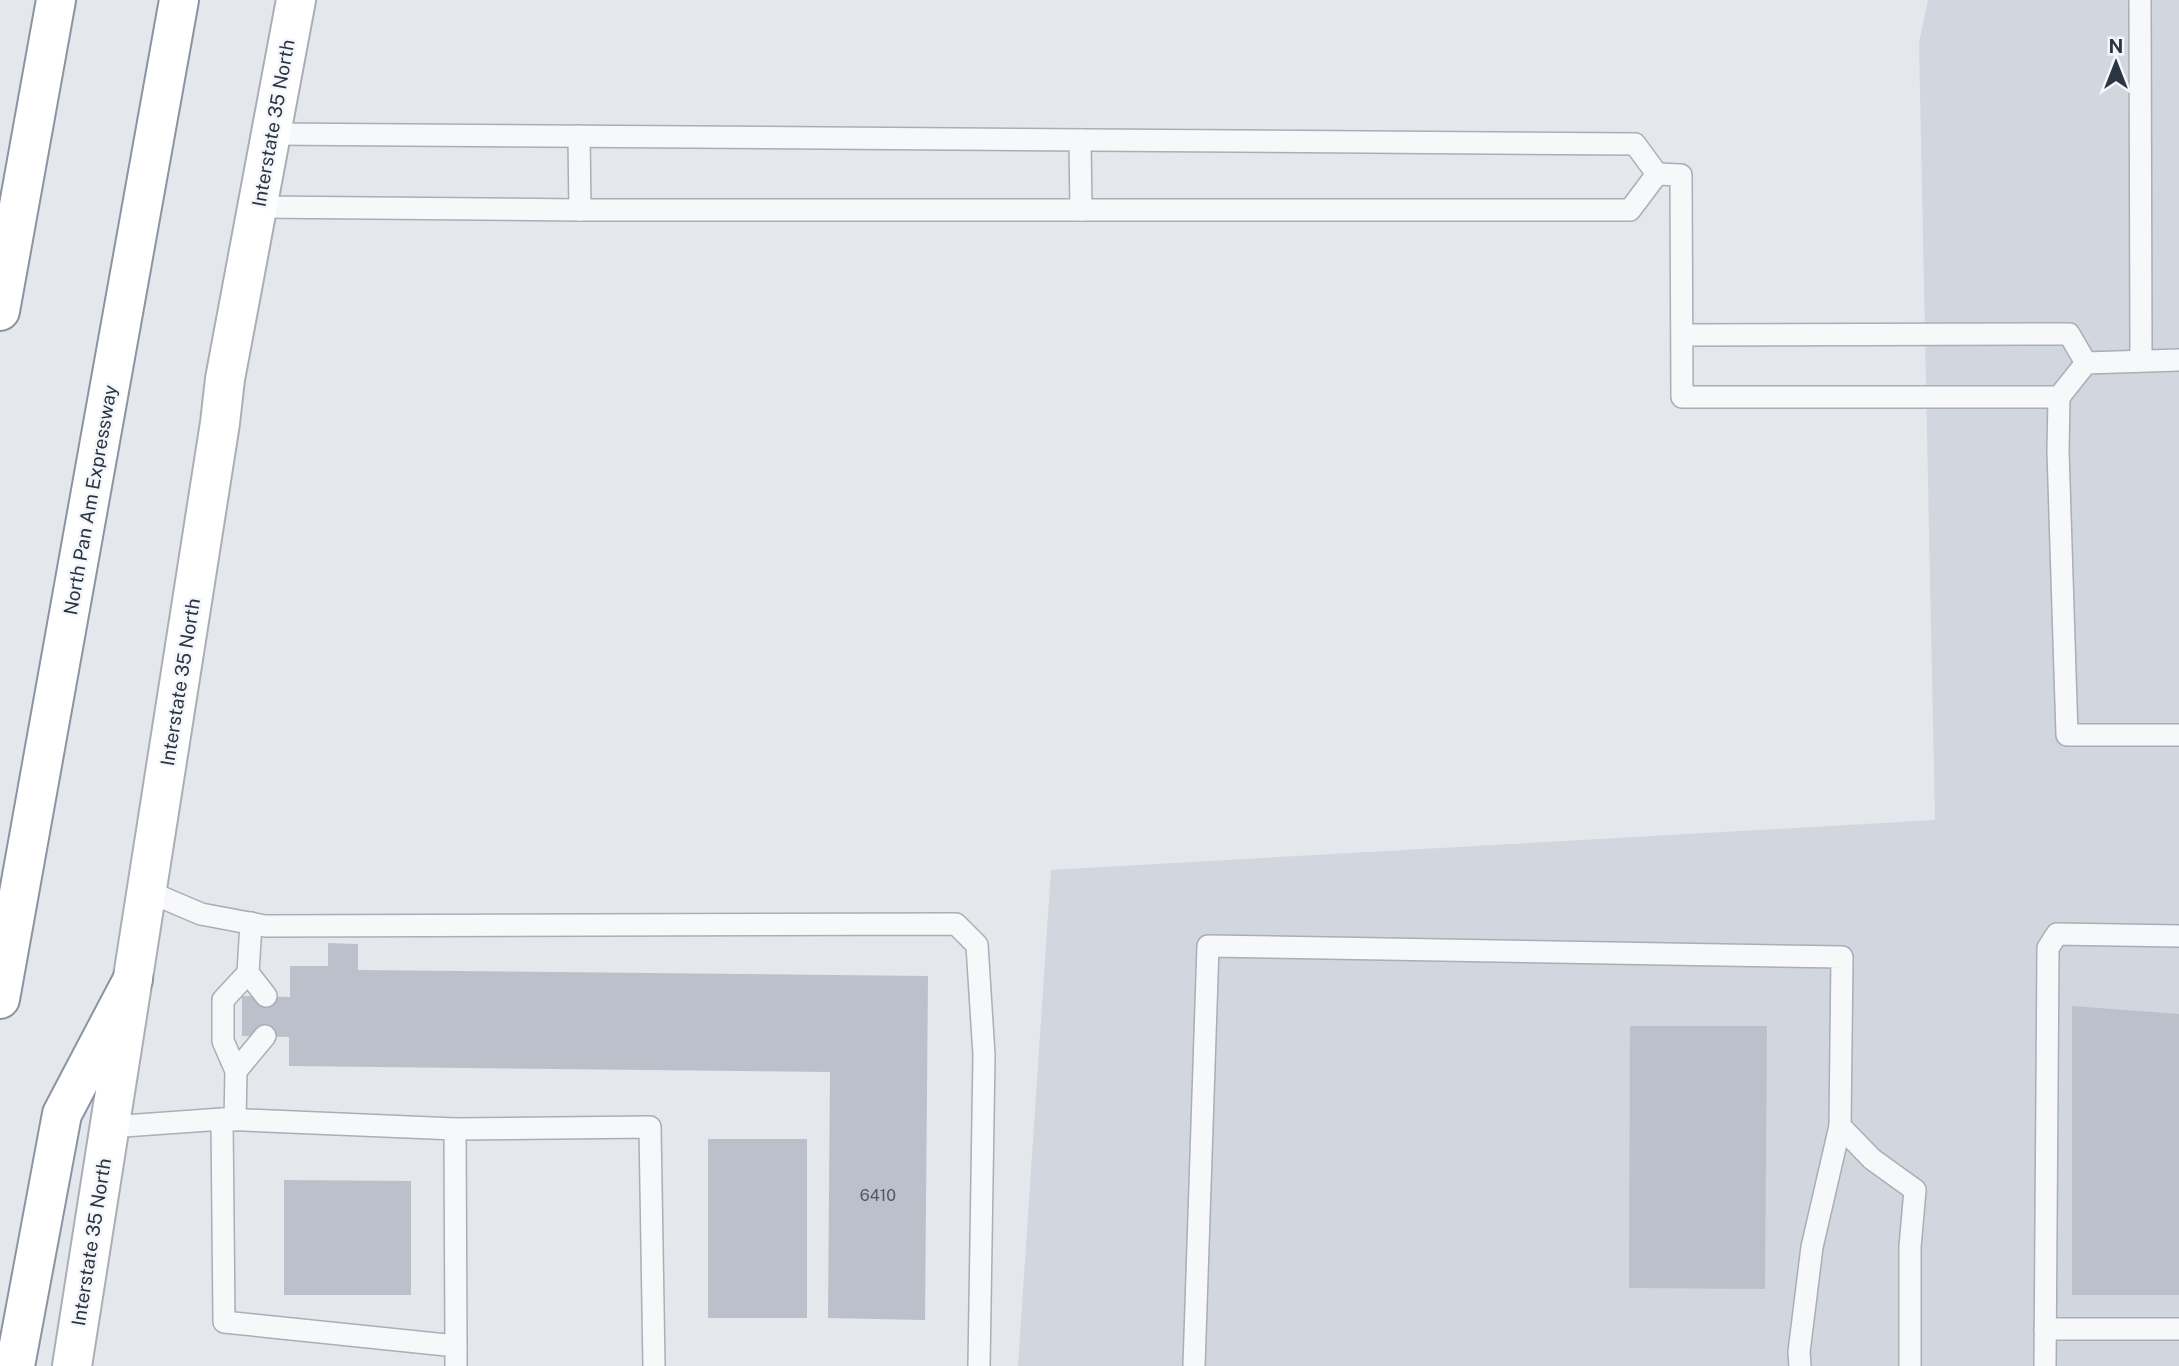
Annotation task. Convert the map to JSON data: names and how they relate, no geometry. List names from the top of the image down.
{
  "streets": {
    "main road": ["Interstate 35 North", "North Pan Am Expressway"]
  },
  "house_numbers": ["6410"],
  "north": "top"
}
